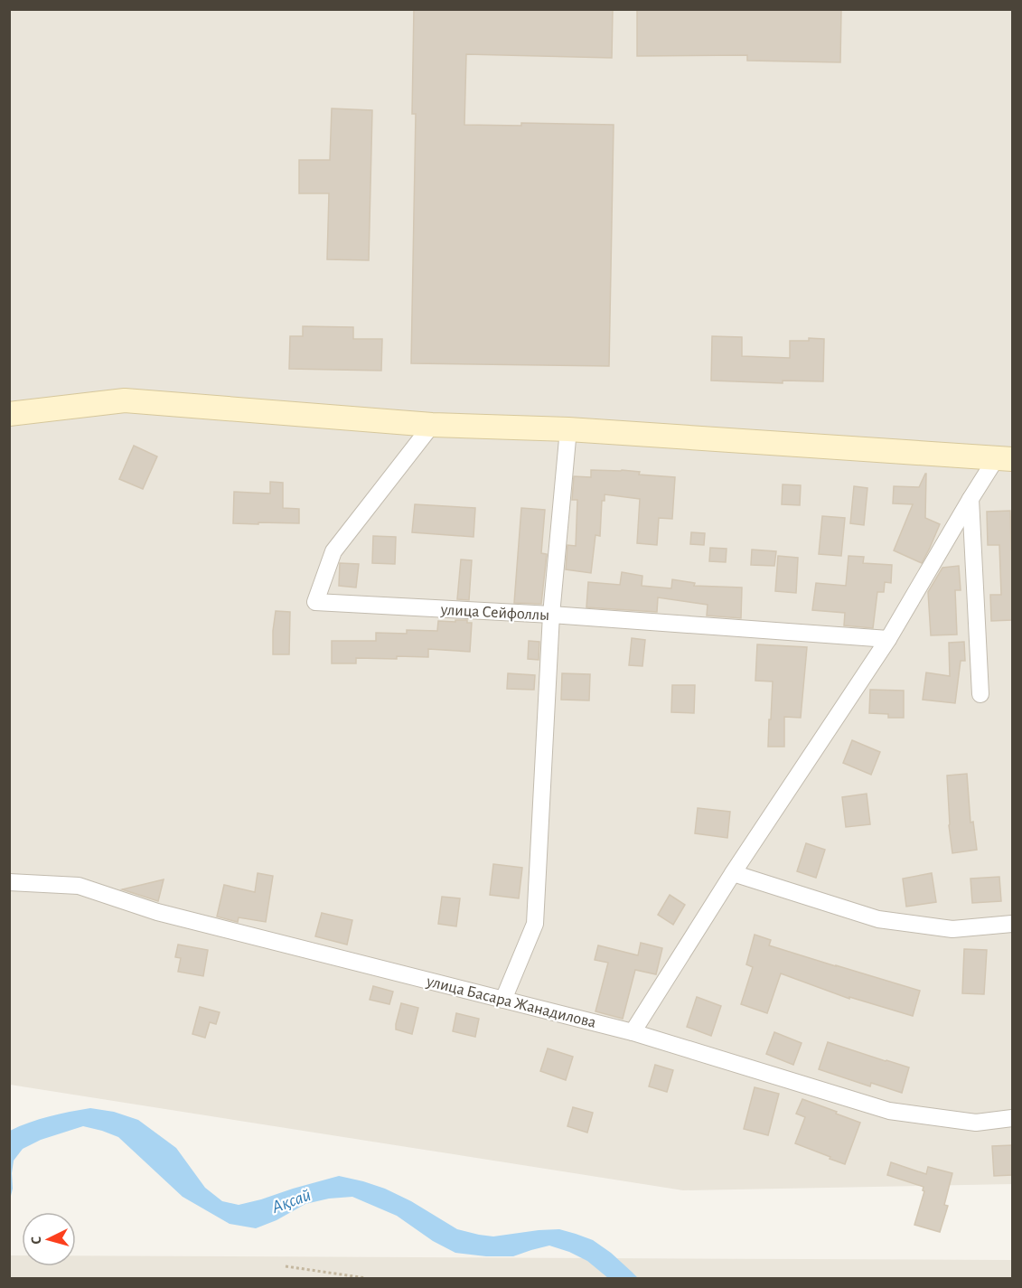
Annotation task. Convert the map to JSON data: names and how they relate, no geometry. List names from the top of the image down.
{
  "streets": {
    "street": ["улица Сейфоллы", "улица Басара Жанадилова"]
  },
  "water": ["Ақсай"],
  "north": "left"
}
